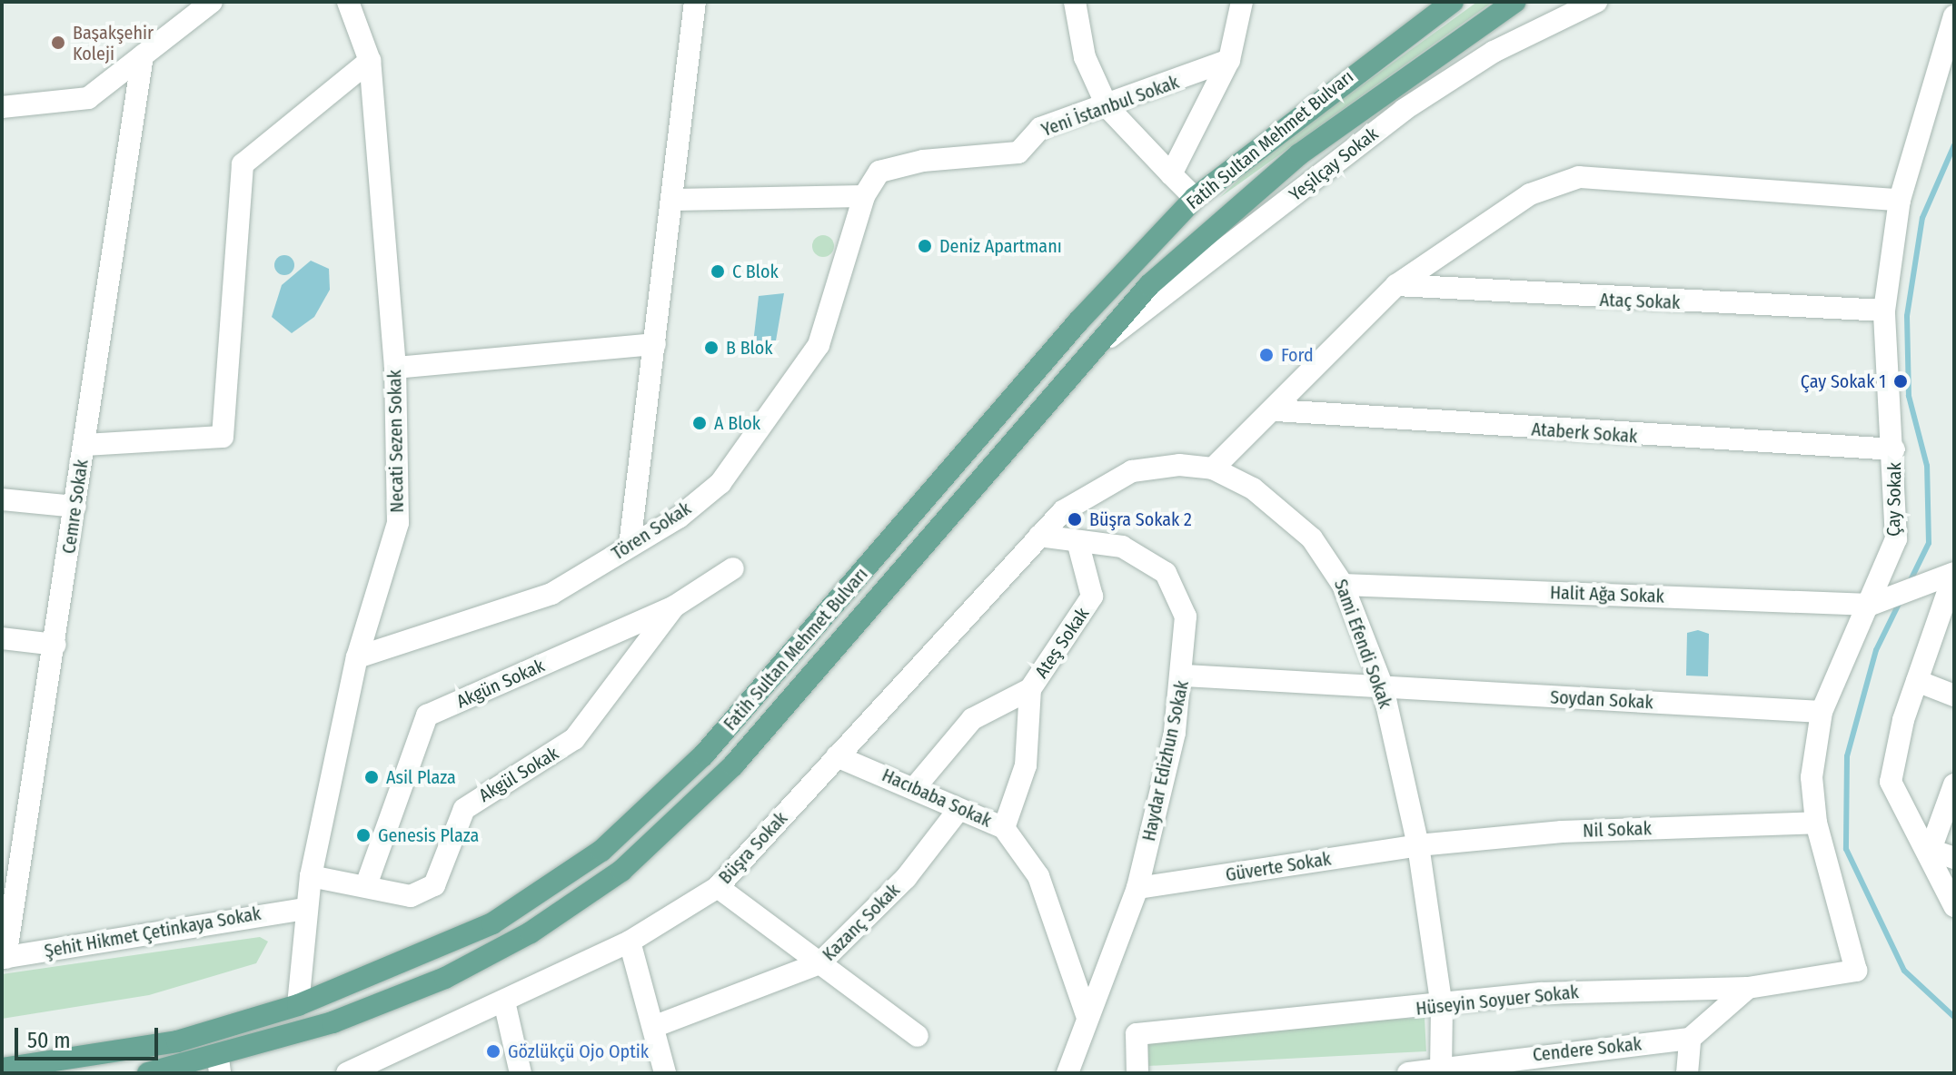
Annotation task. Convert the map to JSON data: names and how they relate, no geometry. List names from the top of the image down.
{
  "streets": {
    "main road": ["Fatih Sultan Mehmet Bulvarı"],
    "street": [
      "Yeni İstanbul Sokak",
      "Yeşilçay Sokak",
      "Ataç Sokak",
      "Ataberk Sokak",
      "Necati Sezen Sokak",
      "Çay Sokak",
      "Cemre Sokak",
      "Tören Sokak",
      "Halit Ağa Sokak",
      "Ateş Sokak",
      "Sami Efendi Sokak",
      "Akgün Sokak",
      "Soydan Sokak",
      "Haydar Edizhun Sokak",
      "Akgül Sokak",
      "Hacıbaba Sokak",
      "Nil Sokak",
      "Büşra Sokak",
      "Güverte Sokak",
      "Kazanç Sokak",
      "Şehit Hikmet Çetinkaya Sokak",
      "Hüseyin Soyuer Sokak",
      "Cendere Sokak"
    ]
  },
  "crossings": [
    ["Yeni İstanbul Sokak", "Tören Sokak"],
    ["Fatih Sultan Mehmet Bulvarı", "Yeşilçay Sokak"],
    ["Fatih Sultan Mehmet Bulvarı", "Necati Sezen Sokak"],
    ["Ataç Sokak", "Çay Sokak"],
    ["Ataberk Sokak", "Çay Sokak"],
    ["Necati Sezen Sokak", "Tören Sokak"],
    ["Necati Sezen Sokak", "Akgül Sokak"],
    ["Necati Sezen Sokak", "Şehit Hikmet Çetinkaya Sokak"],
    ["Çay Sokak", "Halit Ağa Sokak"],
    ["Çay Sokak", "Soydan Sokak"],
    ["Çay Sokak", "Nil Sokak"],
    ["Çay Sokak", "Hüseyin Soyuer Sokak"],
    ["Cemre Sokak", "Şehit Hikmet Çetinkaya Sokak"],
    ["Halit Ağa Sokak", "Sami Efendi Sokak"],
    ["Ateş Sokak", "Haydar Edizhun Sokak"],
    ["Ateş Sokak", "Hacıbaba Sokak"],
    ["Sami Efendi Sokak", "Soydan Sokak"],
    ["Sami Efendi Sokak", "Nil Sokak"],
    ["Sami Efendi Sokak", "Güverte Sokak"],
    ["Sami Efendi Sokak", "Hüseyin Soyuer Sokak"],
    ["Sami Efendi Sokak", "Cendere Sokak"],
    ["Akgün Sokak", "Akgül Sokak"],
    ["Soydan Sokak", "Haydar Edizhun Sokak"],
    ["Haydar Edizhun Sokak", "Hacıbaba Sokak"],
    ["Haydar Edizhun Sokak", "Büşra Sokak"],
    ["Haydar Edizhun Sokak", "Güverte Sokak"],
    ["Hacıbaba Sokak", "Büşra Sokak"],
    ["Hacıbaba Sokak", "Kazanç Sokak"],
    ["Nil Sokak", "Güverte Sokak"]
  ],
  "places": [
    "Başakşehir Koleji",
    "Deniz Apartmanı",
    "C Blok",
    "B Blok",
    "Ford",
    "Çay Sokak 1",
    "A Blok",
    "Büşra Sokak 2",
    "Asil Plaza",
    "Genesis Plaza",
    "Gözlükçü Ojo Optik"
  ],
  "scale_bar": "50 m"
}
